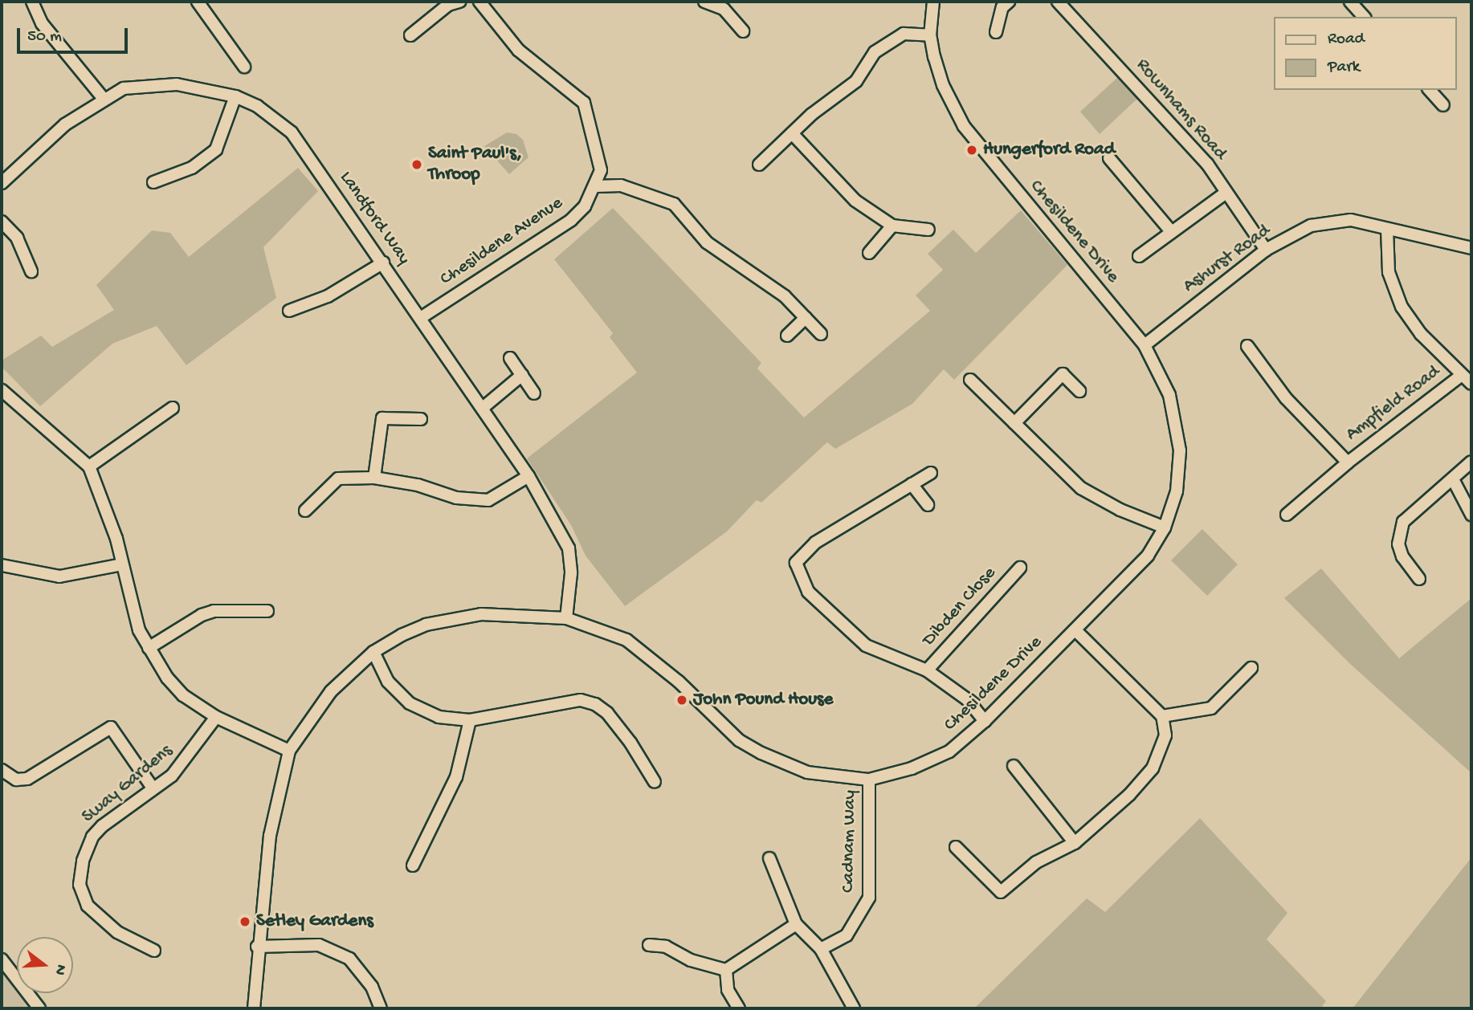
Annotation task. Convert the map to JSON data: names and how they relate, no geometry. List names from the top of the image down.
{
  "streets": {
    "street": [
      "Rownhams Road",
      "Landford Way",
      "Chesildene Drive",
      "Chesildene Avenue",
      "Ashurst Road",
      "Ampfield Road",
      "Dibden Close",
      "Sway Gardens",
      "Cadnam Way"
    ]
  },
  "crossings": [
    ["Rownhams Road", "Ashurst Road"],
    ["Landford Way", "Chesildene Drive"],
    ["Landford Way", "Chesildene Avenue"],
    ["Chesildene Drive", "Ashurst Road"],
    ["Chesildene Drive", "Cadnam Way"]
  ],
  "places": [
    "Hungerford Road",
    "Saint Paul's, Throop",
    "John Pound House",
    "Setley Gardens"
  ],
  "legend": ["Road", "Park"],
  "scale_bar": "50 m",
  "north": "right"
}
